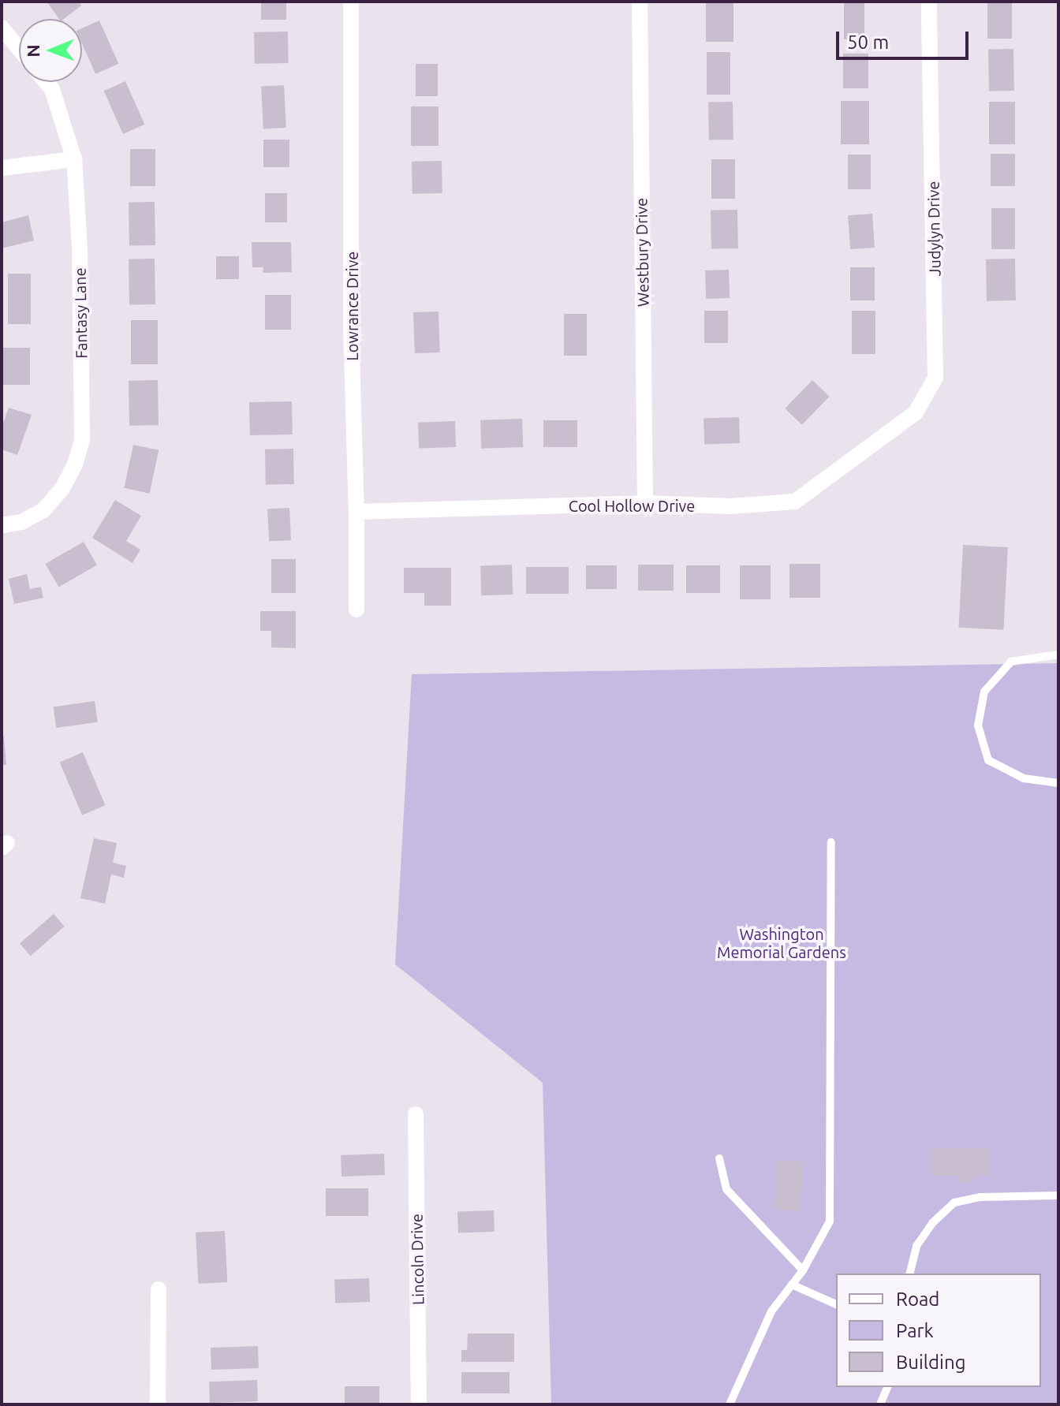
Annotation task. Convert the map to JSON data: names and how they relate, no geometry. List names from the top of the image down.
{
  "streets": {
    "street": [
      "Judylyn Drive",
      "Westbury Drive",
      "Lowrance Drive",
      "Fantasy Lane",
      "Cool Hollow Drive",
      "Lincoln Drive"
    ]
  },
  "crossings": [
    ["Judylyn Drive", "Cool Hollow Drive"],
    ["Westbury Drive", "Cool Hollow Drive"],
    ["Lowrance Drive", "Cool Hollow Drive"]
  ],
  "parks": ["Washington Memorial Gardens"],
  "legend": ["Road", "Park", "Building"],
  "scale_bar": "50 m",
  "north": "left"
}
